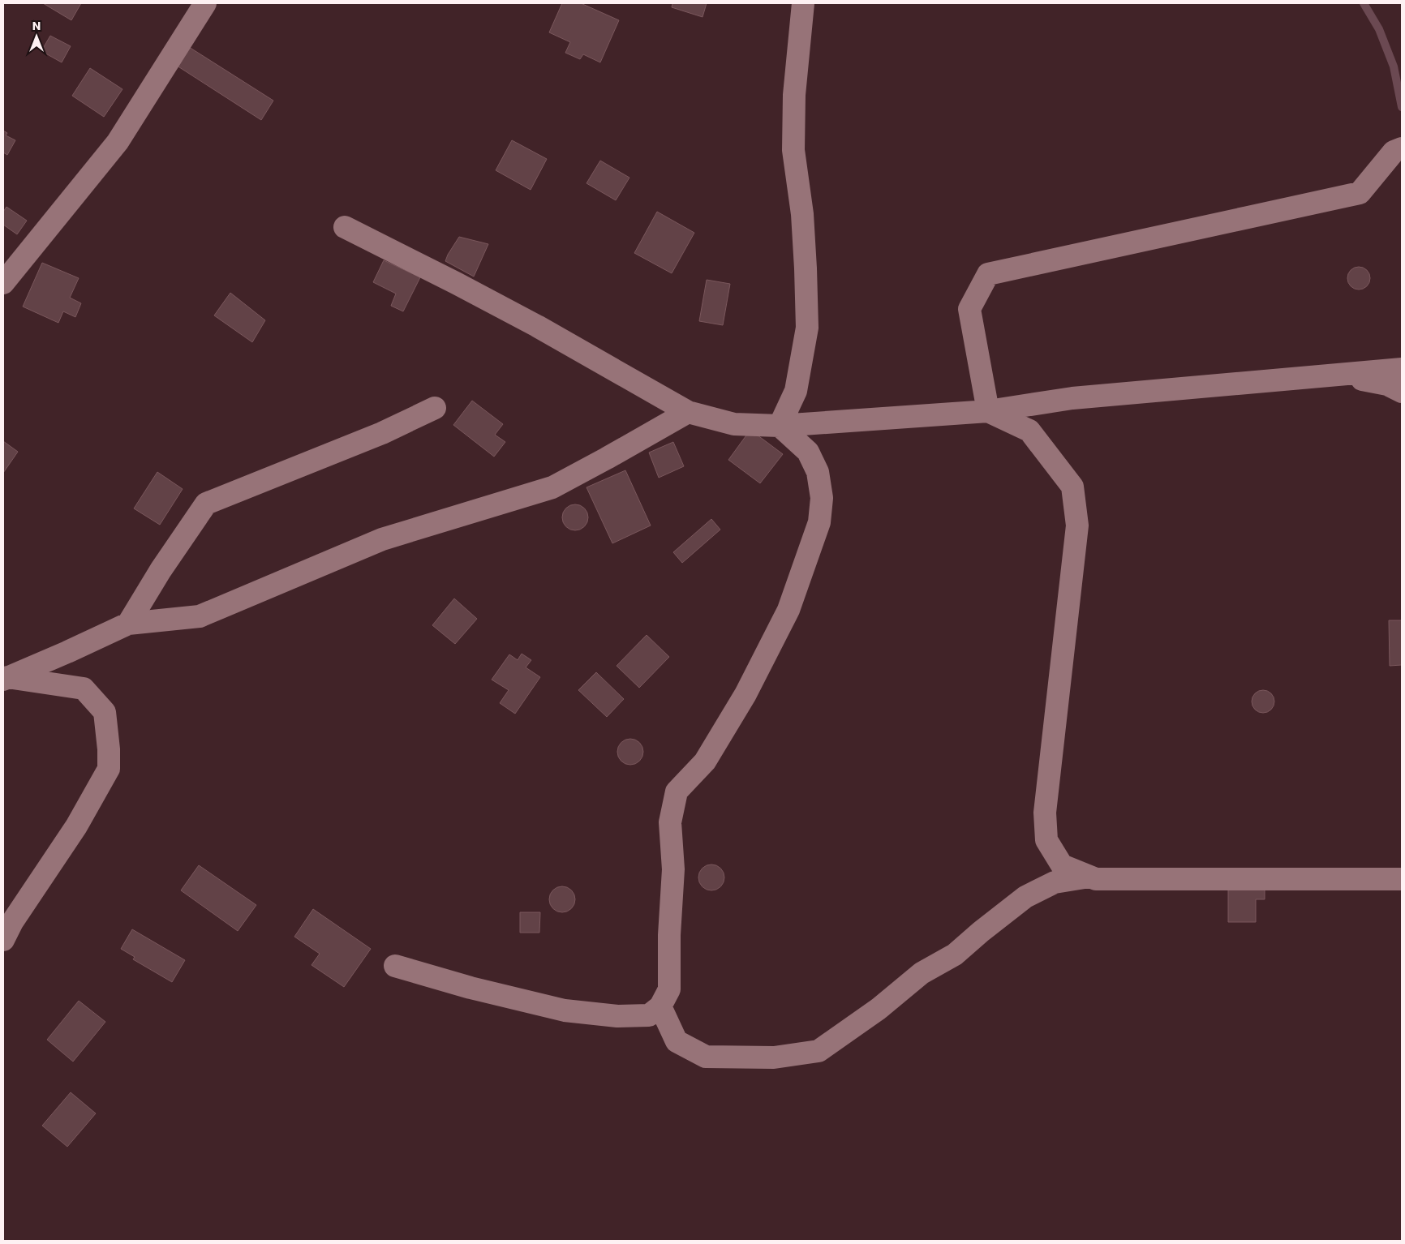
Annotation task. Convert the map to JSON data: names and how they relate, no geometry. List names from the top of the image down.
{
  "north": "top"
}
